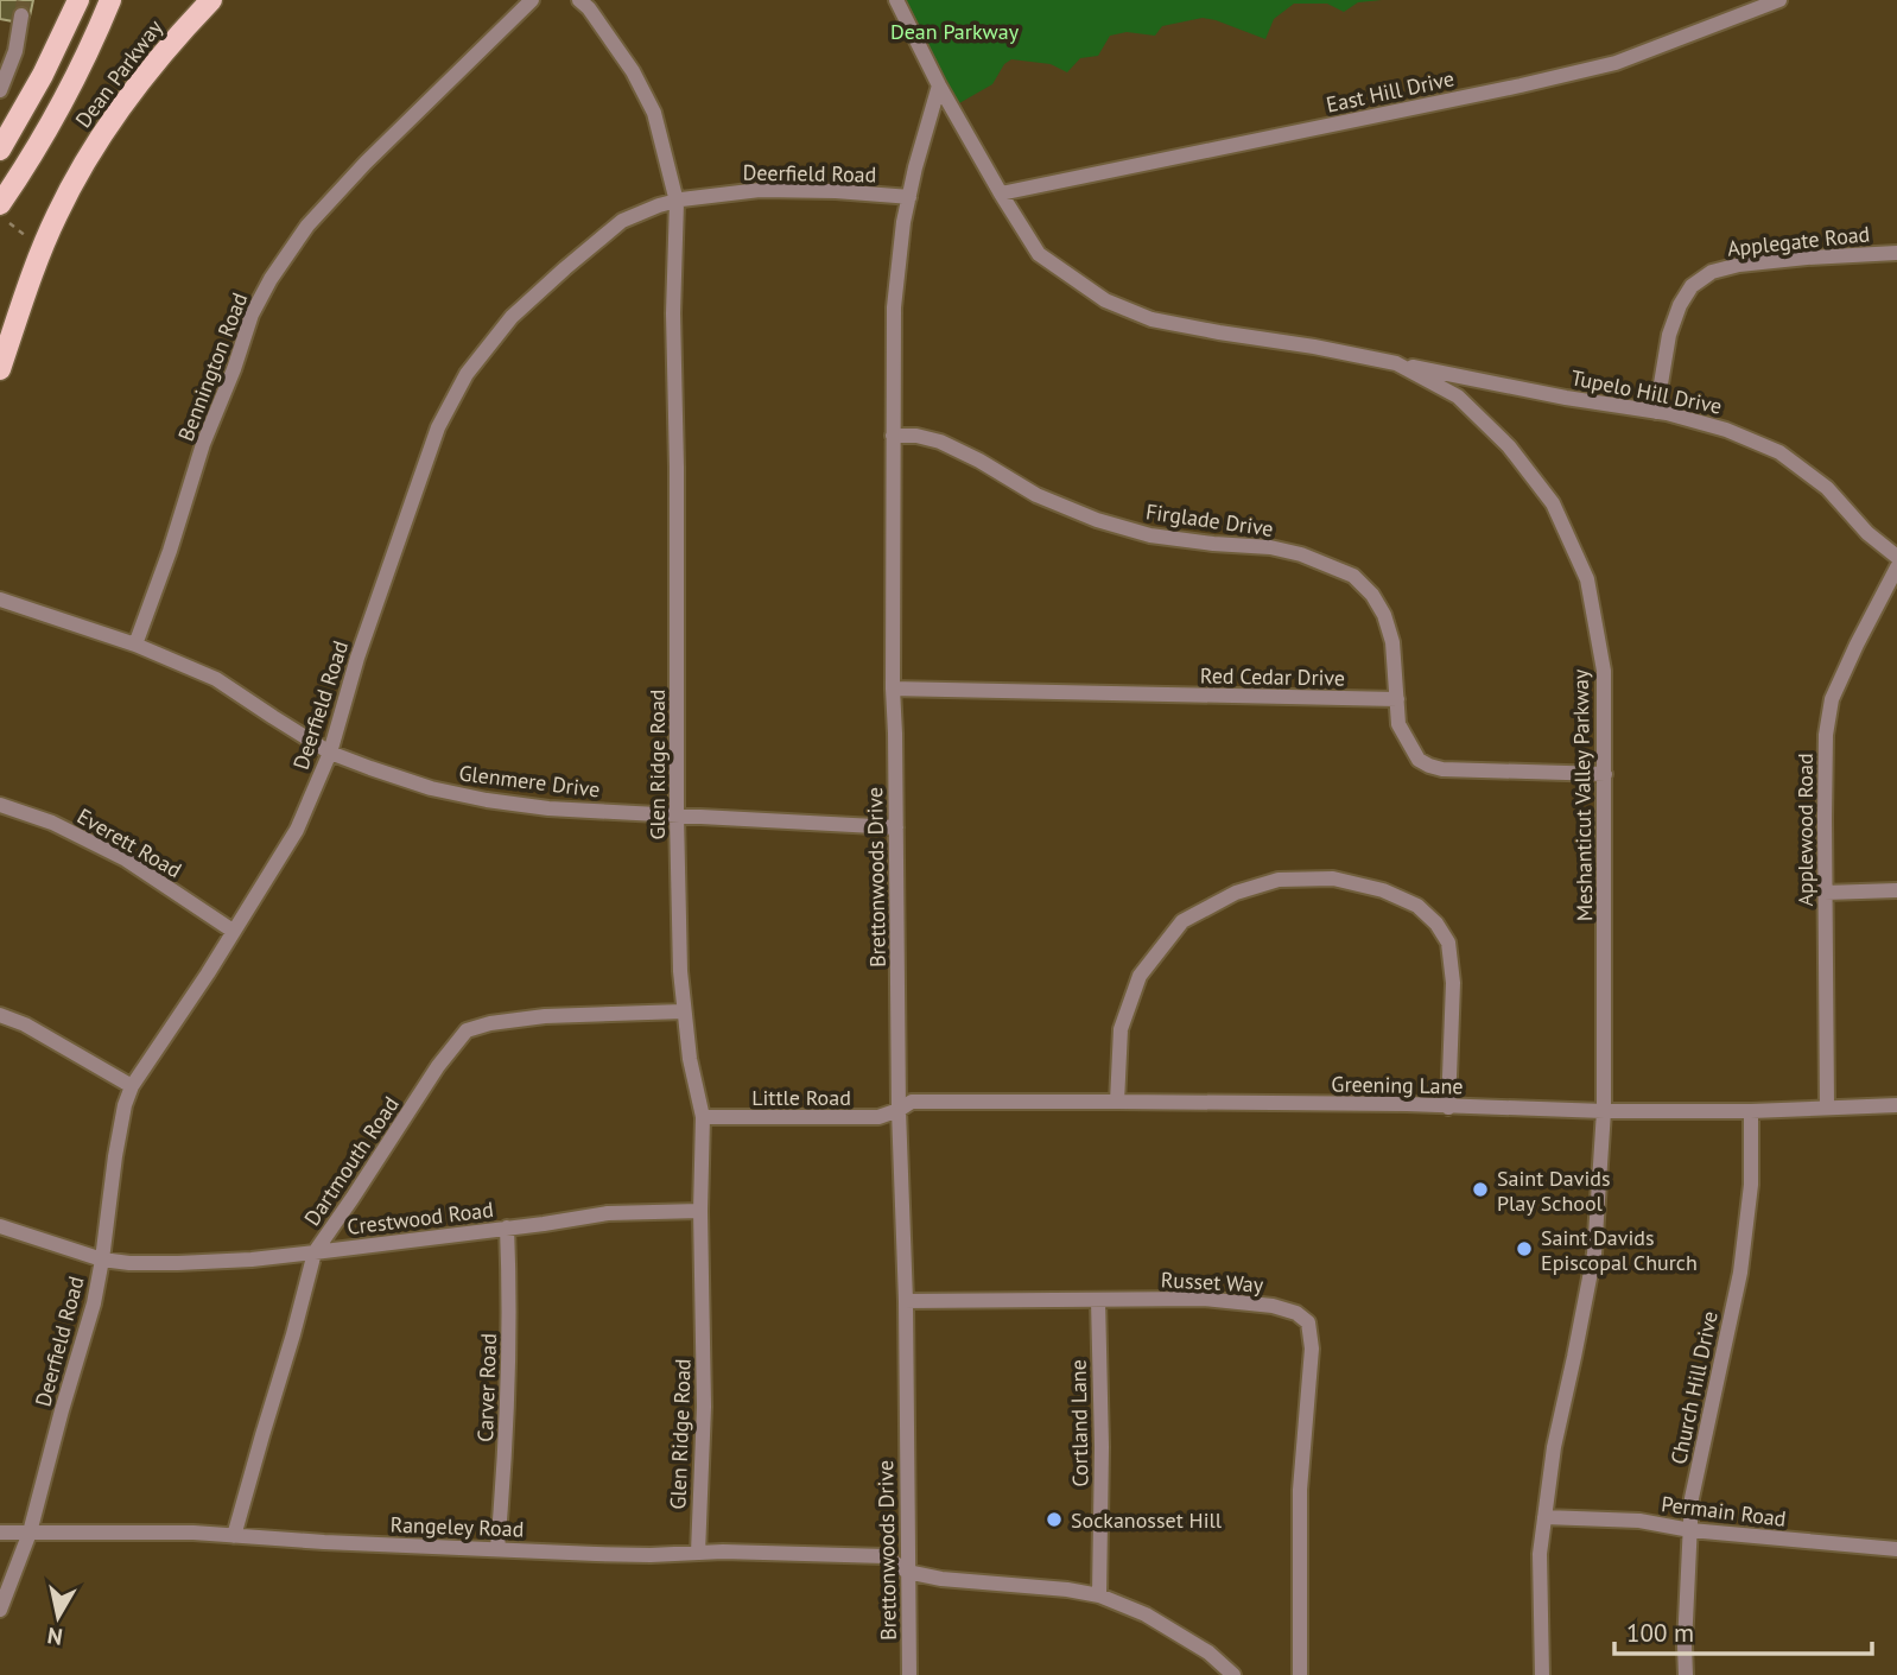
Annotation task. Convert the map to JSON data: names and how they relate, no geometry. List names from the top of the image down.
{
  "streets": {
    "main road": ["Dean Parkway"],
    "street": [
      "East Hill Drive",
      "Deerfield Road",
      "Applegate Road",
      "Bennington Road",
      "Tupelo Hill Drive",
      "Firglade Drive",
      "Red Cedar Drive",
      "Glen Ridge Road",
      "Glenmere Drive",
      "Meshanticut Valley Parkway",
      "Applewood Road",
      "Everett Road",
      "Brettonwoods Drive",
      "Greening Lane",
      "Little Road",
      "Dartmouth Road",
      "Crestwood Road",
      "Russet Way",
      "Carver Road",
      "Church Hill Drive",
      "Cortland Lane",
      "Permain Road",
      "Rangeley Road"
    ]
  },
  "crossings": [
    ["East Hill Drive", "Meshanticut Valley Parkway"],
    ["Deerfield Road", "Glen Ridge Road"],
    ["Deerfield Road", "Glenmere Drive"],
    ["Deerfield Road", "Everett Road"],
    ["Deerfield Road", "Brettonwoods Drive"],
    ["Deerfield Road", "Crestwood Road"],
    ["Deerfield Road", "Rangeley Road"],
    ["Applegate Road", "Tupelo Hill Drive"],
    ["Bennington Road", "Glenmere Drive"],
    ["Tupelo Hill Drive", "Meshanticut Valley Parkway"],
    ["Firglade Drive", "Red Cedar Drive"],
    ["Firglade Drive", "Brettonwoods Drive"],
    ["Red Cedar Drive", "Brettonwoods Drive"],
    ["Glen Ridge Road", "Glenmere Drive"],
    ["Glen Ridge Road", "Little Road"],
    ["Glen Ridge Road", "Dartmouth Road"],
    ["Glen Ridge Road", "Crestwood Road"],
    ["Glen Ridge Road", "Rangeley Road"],
    ["Glenmere Drive", "Brettonwoods Drive"],
    ["Meshanticut Valley Parkway", "Brettonwoods Drive"],
    ["Meshanticut Valley Parkway", "Greening Lane"],
    ["Meshanticut Valley Parkway", "Permain Road"],
    ["Applewood Road", "Greening Lane"],
    ["Brettonwoods Drive", "Greening Lane"],
    ["Brettonwoods Drive", "Little Road"],
    ["Brettonwoods Drive", "Russet Way"],
    ["Brettonwoods Drive", "Rangeley Road"],
    ["Greening Lane", "Little Road"],
    ["Greening Lane", "Church Hill Drive"],
    ["Dartmouth Road", "Crestwood Road"],
    ["Dartmouth Road", "Rangeley Road"],
    ["Crestwood Road", "Carver Road"],
    ["Russet Way", "Cortland Lane"],
    ["Carver Road", "Rangeley Road"],
    ["Church Hill Drive", "Permain Road"],
    ["Cortland Lane", "Rangeley Road"]
  ],
  "parks": ["Dean Parkway"],
  "places": ["Saint Davids Play School", "Saint Davids Episcopal Church", "Sockanosset Hill"],
  "scale_bar": "100 m",
  "north": "bottom"
}
